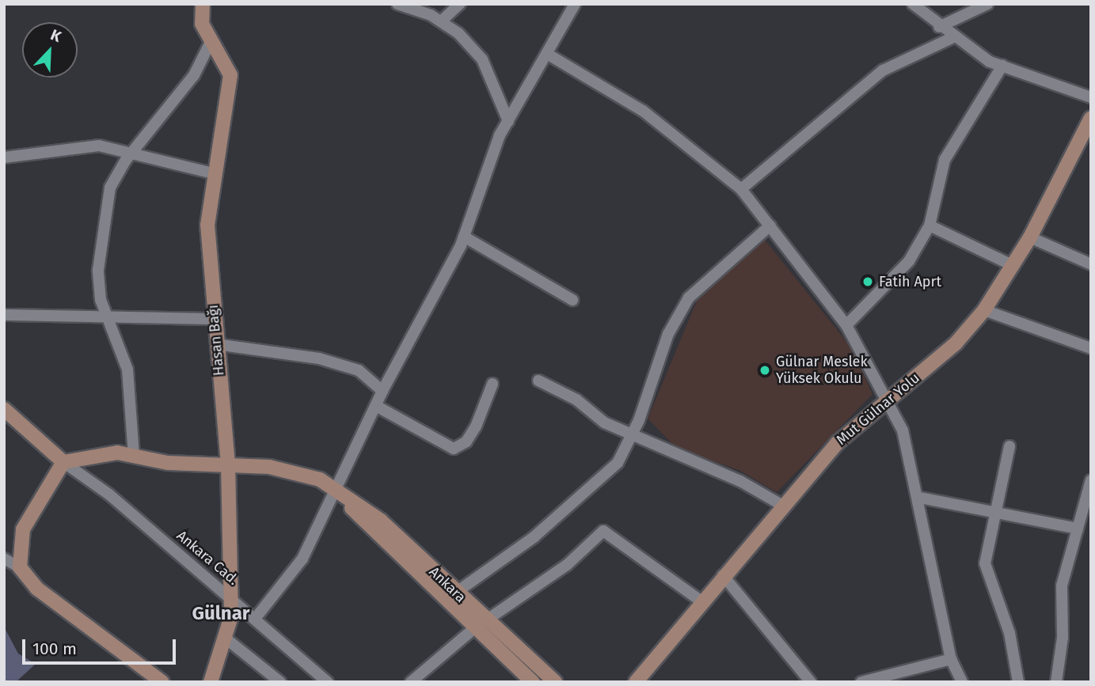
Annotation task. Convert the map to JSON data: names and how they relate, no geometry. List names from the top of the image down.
{
  "streets": {
    "main road": ["Hasan Bağı", "Mut Gülnar Yolu", "Ankara"],
    "street": ["Ankara Cad."]
  },
  "crossings": [
    ["Hasan Bağı", "Ankara Cad."],
    ["Hasan Bağı", "Ankara"],
    ["Ankara Cad.", "Ankara"]
  ],
  "districts": ["Gülnar"],
  "places": ["Fatih Aprt", "Gülnar Meslek Yüksek Okulu"],
  "scale_bar": "100 m",
  "north": "top right"
}
